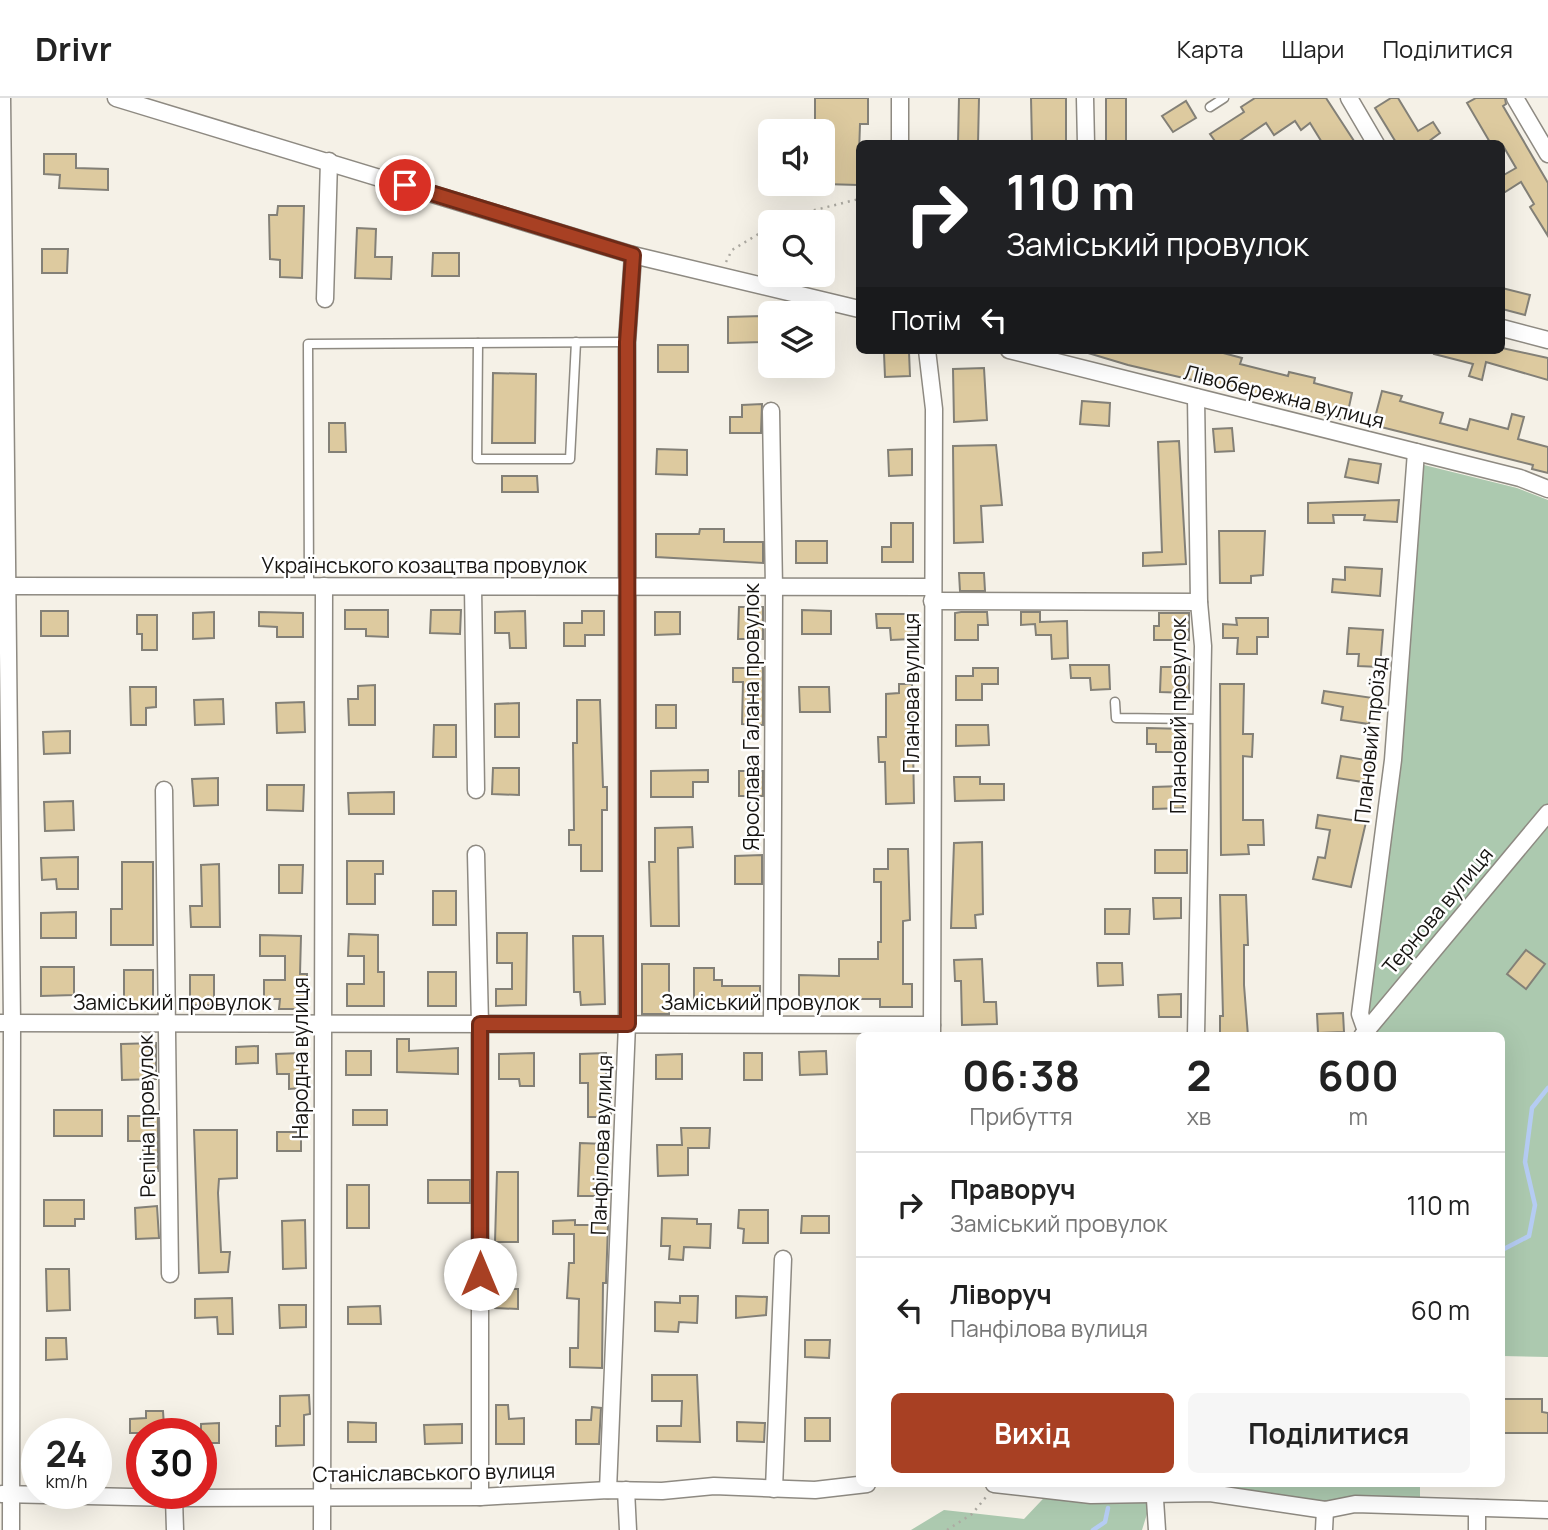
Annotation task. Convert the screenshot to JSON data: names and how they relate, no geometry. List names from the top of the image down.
{
  "streets": {
    "street": [
      "Лівобережна вулиця",
      "Українського козацтва провулок",
      "Планова вулиця",
      "Плановий провулок",
      "Ярослава Галана провулок",
      "Плановий проїзд",
      "Тернова вулиця",
      "Заміський провулок",
      "Народна вулиця",
      "Рєпіна провулок",
      "Панфілова вулиця",
      "Станіславського вулиця"
    ]
  },
  "crossings": [
    ["Лівобережна вулиця", "Плановий провулок"],
    ["Лівобережна вулиця", "Плановий проїзд"],
    ["Українського козацтва провулок", "Планова вулиця"],
    ["Українського козацтва провулок", "Плановий провулок"],
    ["Українського козацтва провулок", "Ярослава Галана провулок"],
    ["Українського козацтва провулок", "Народна вулиця"],
    ["Українського козацтва провулок", "Панфілова вулиця"],
    ["Планова вулиця", "Заміський провулок"],
    ["Ярослава Галана провулок", "Заміський провулок"],
    ["Заміський провулок", "Народна вулиця"],
    ["Заміський провулок", "Рєпіна провулок"],
    ["Заміський провулок", "Панфілова вулиця"],
    ["Народна вулиця", "Станіславського вулиця"],
    ["Панфілова вулиця", "Станіславського вулиця"]
  ],
  "page": {
    "header": "Drivr",
    "nav": ["Карта", "Шари", "Поділитися"],
    "turn": ["110 m", "Заміський провулок"],
    "then": "Потім",
    "eta": [
      "06:38",
      "Прибуття",
      "2",
      "хв",
      "600",
      "m"
    ],
    "list": [
      {
        "name": "Праворуч",
        "note": "Заміський провулок",
        "value": "110 m"
      },
      {
        "name": "Ліворуч",
        "note": "Панфілова вулиця",
        "value": "60 m"
      }
    ],
    "buttons": ["Вихід", "Поділитися"],
    "speed": "24 km/h",
    "limit": "30"
  }
}
